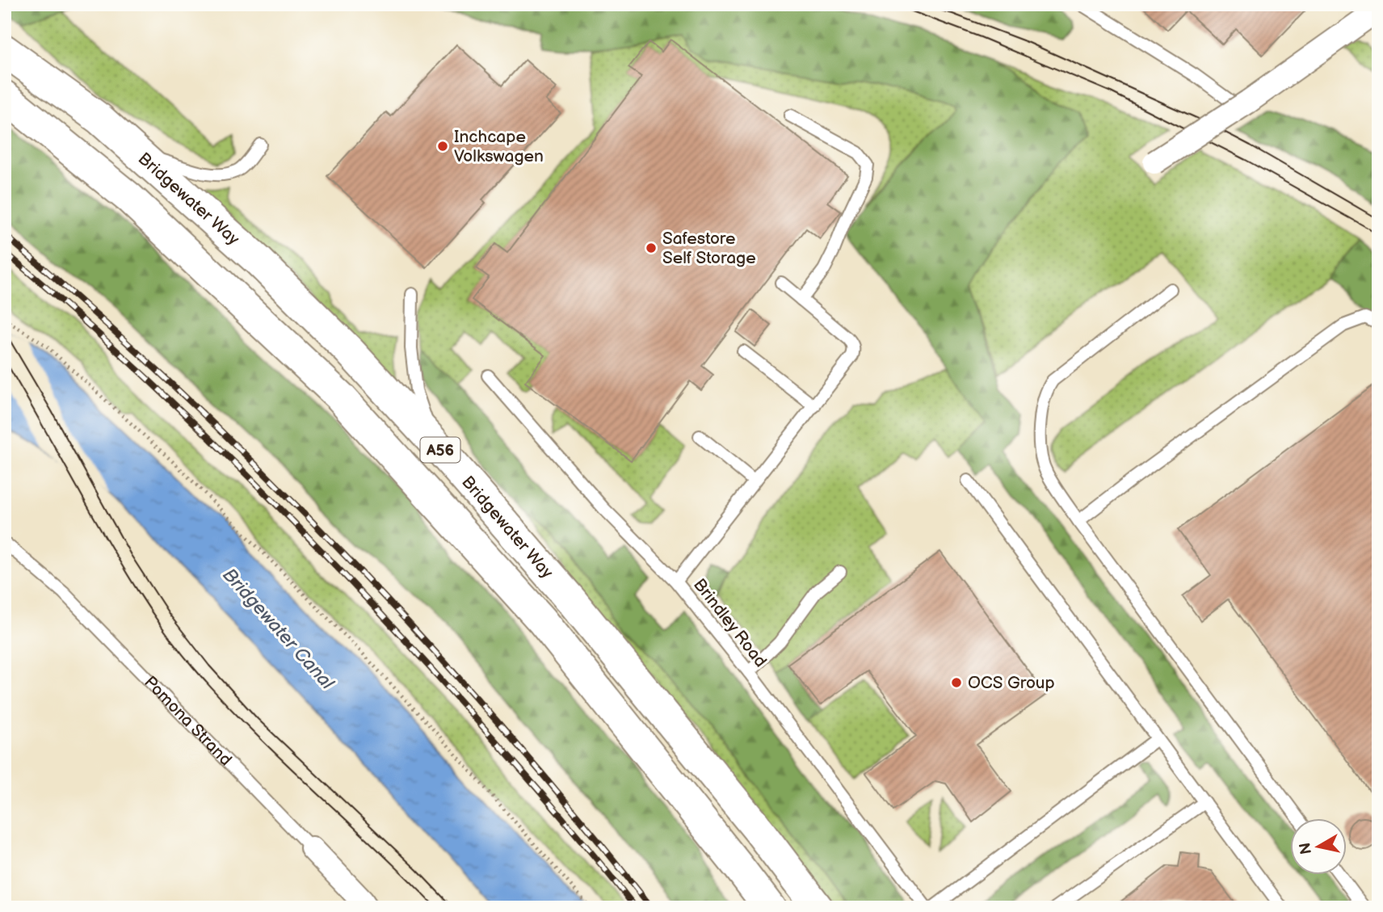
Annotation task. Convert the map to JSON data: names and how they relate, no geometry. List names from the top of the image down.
{
  "streets": {
    "main road": ["Bridgewater Way", "A56"],
    "street": ["Pomona Strand"],
    "lane": ["Brindley Road"]
  },
  "water": ["Bridgewater Canal"],
  "places": ["Inchcape Volkswagen", "Safestore Self Storage", "OCS Group"],
  "north": "left"
}
